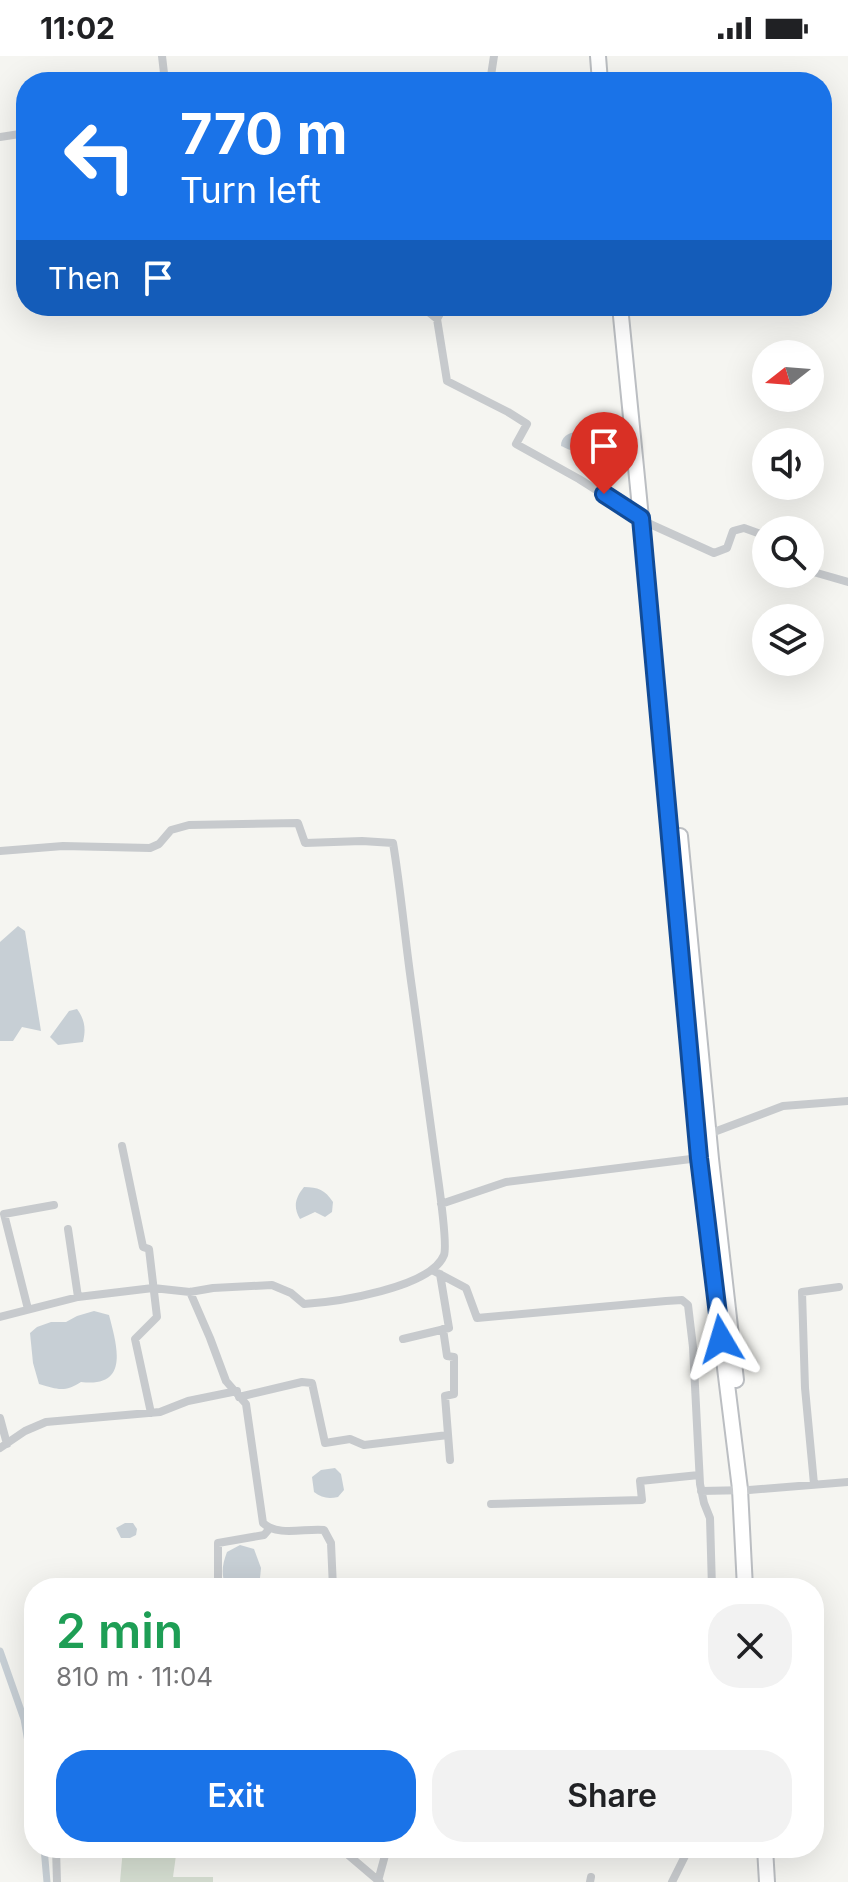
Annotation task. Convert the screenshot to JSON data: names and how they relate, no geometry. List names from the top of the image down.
{
  "north": "left",
  "page": {
    "status": "11:02",
    "turn": ["770 m", "Turn left"],
    "then": "Then",
    "heading": ["2 min", "810 m · 11:04"],
    "buttons": ["Exit", "Share"]
  }
}
